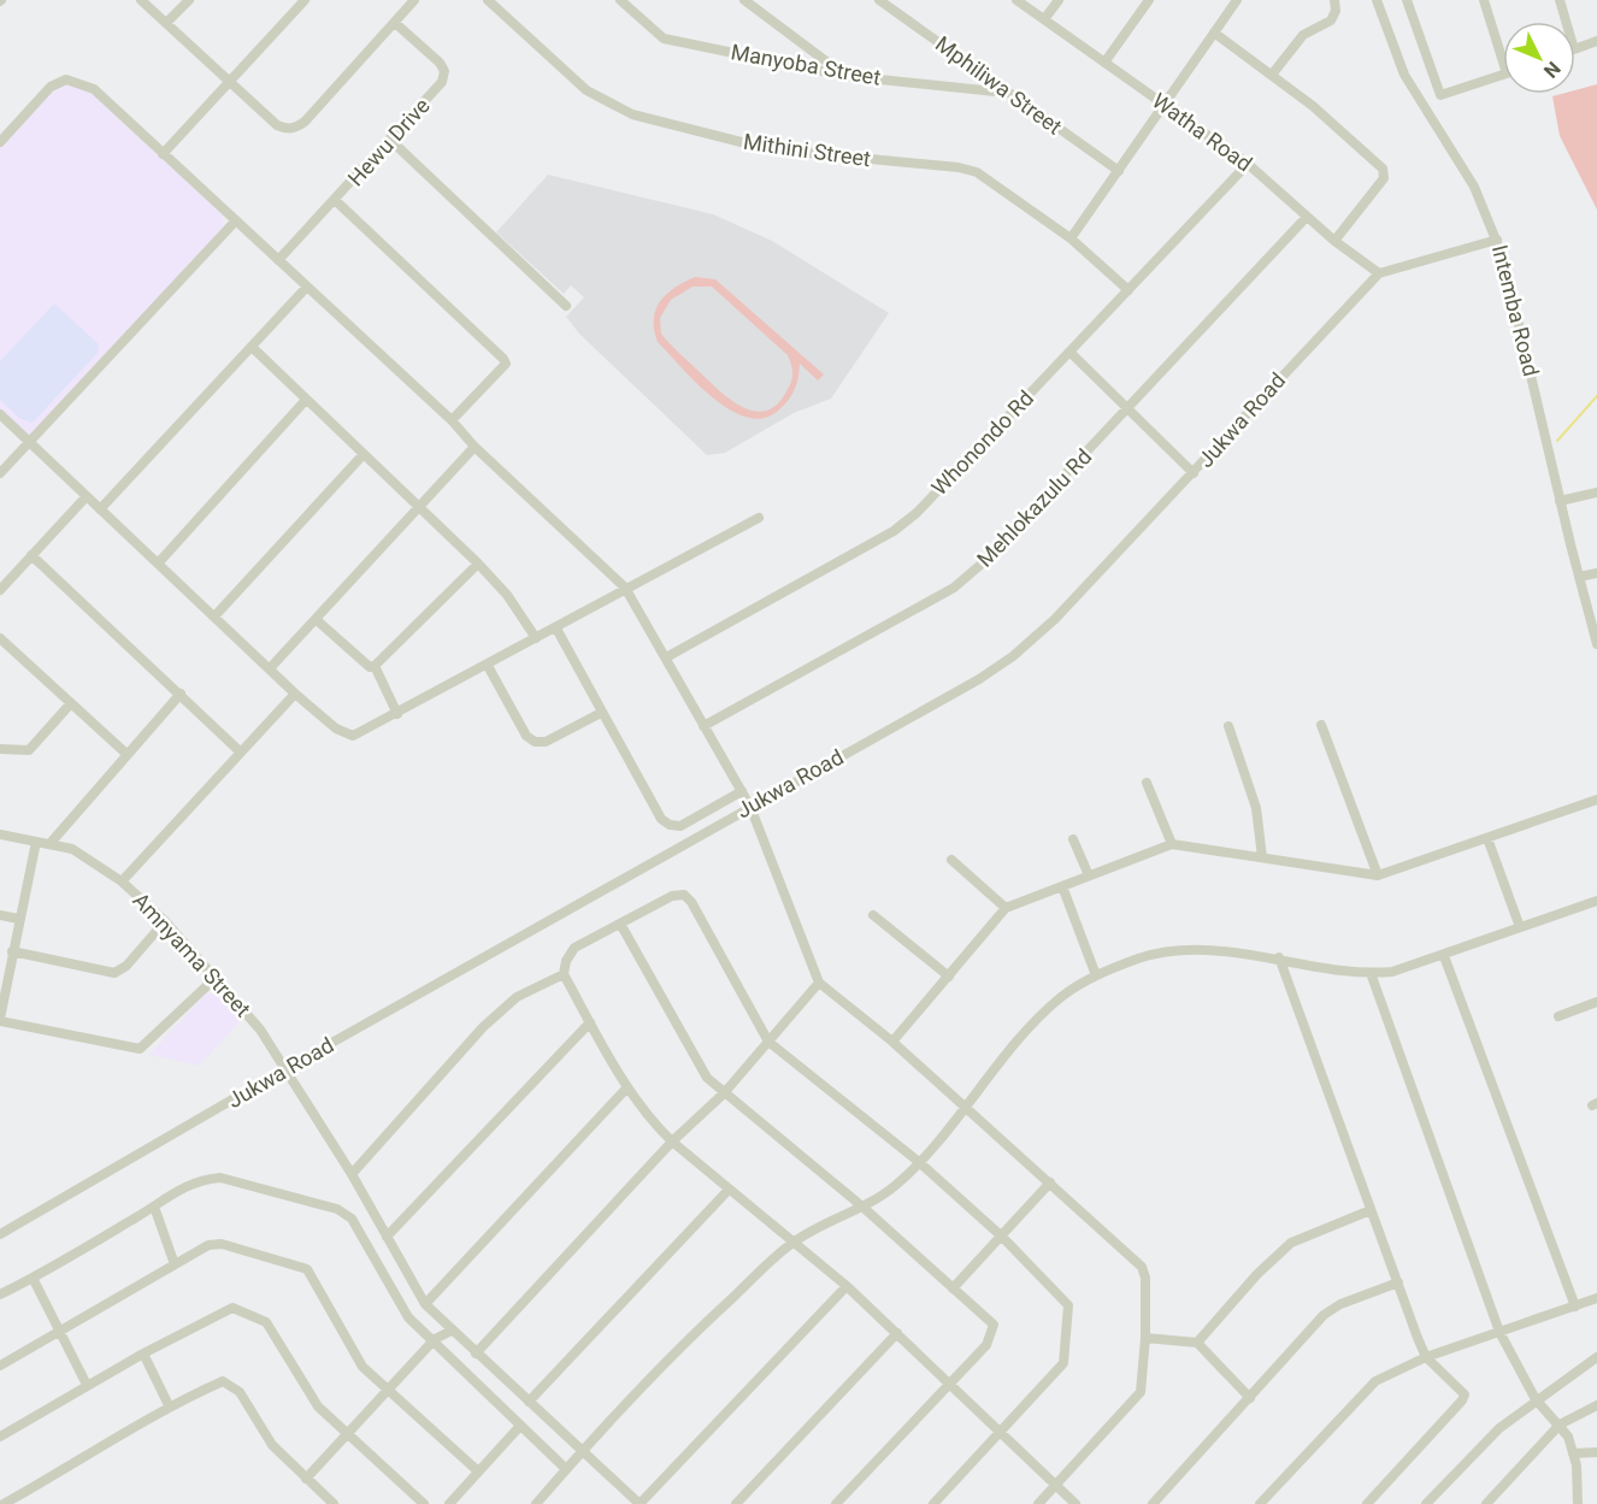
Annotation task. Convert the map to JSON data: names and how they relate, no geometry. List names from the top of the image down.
{
  "streets": {
    "street": [
      "Manyoba Street",
      "Mphiliwa Street",
      "Watha Road",
      "Hewu Drive",
      "Mithini Street",
      "Intemba Road",
      "Jukwa Road",
      "Whonondo Rd",
      "Mehlokazulu Rd",
      "Amnyama Street"
    ]
  },
  "crossings": [
    ["Manyoba Street", "Mphiliwa Street"],
    ["Watha Road", "Jukwa Road"],
    ["Watha Road", "Whonondo Rd"],
    ["Watha Road", "Mehlokazulu Rd"],
    ["Mithini Street", "Whonondo Rd"],
    ["Jukwa Road", "Amnyama Street"]
  ],
  "north": "bottom right"
}
